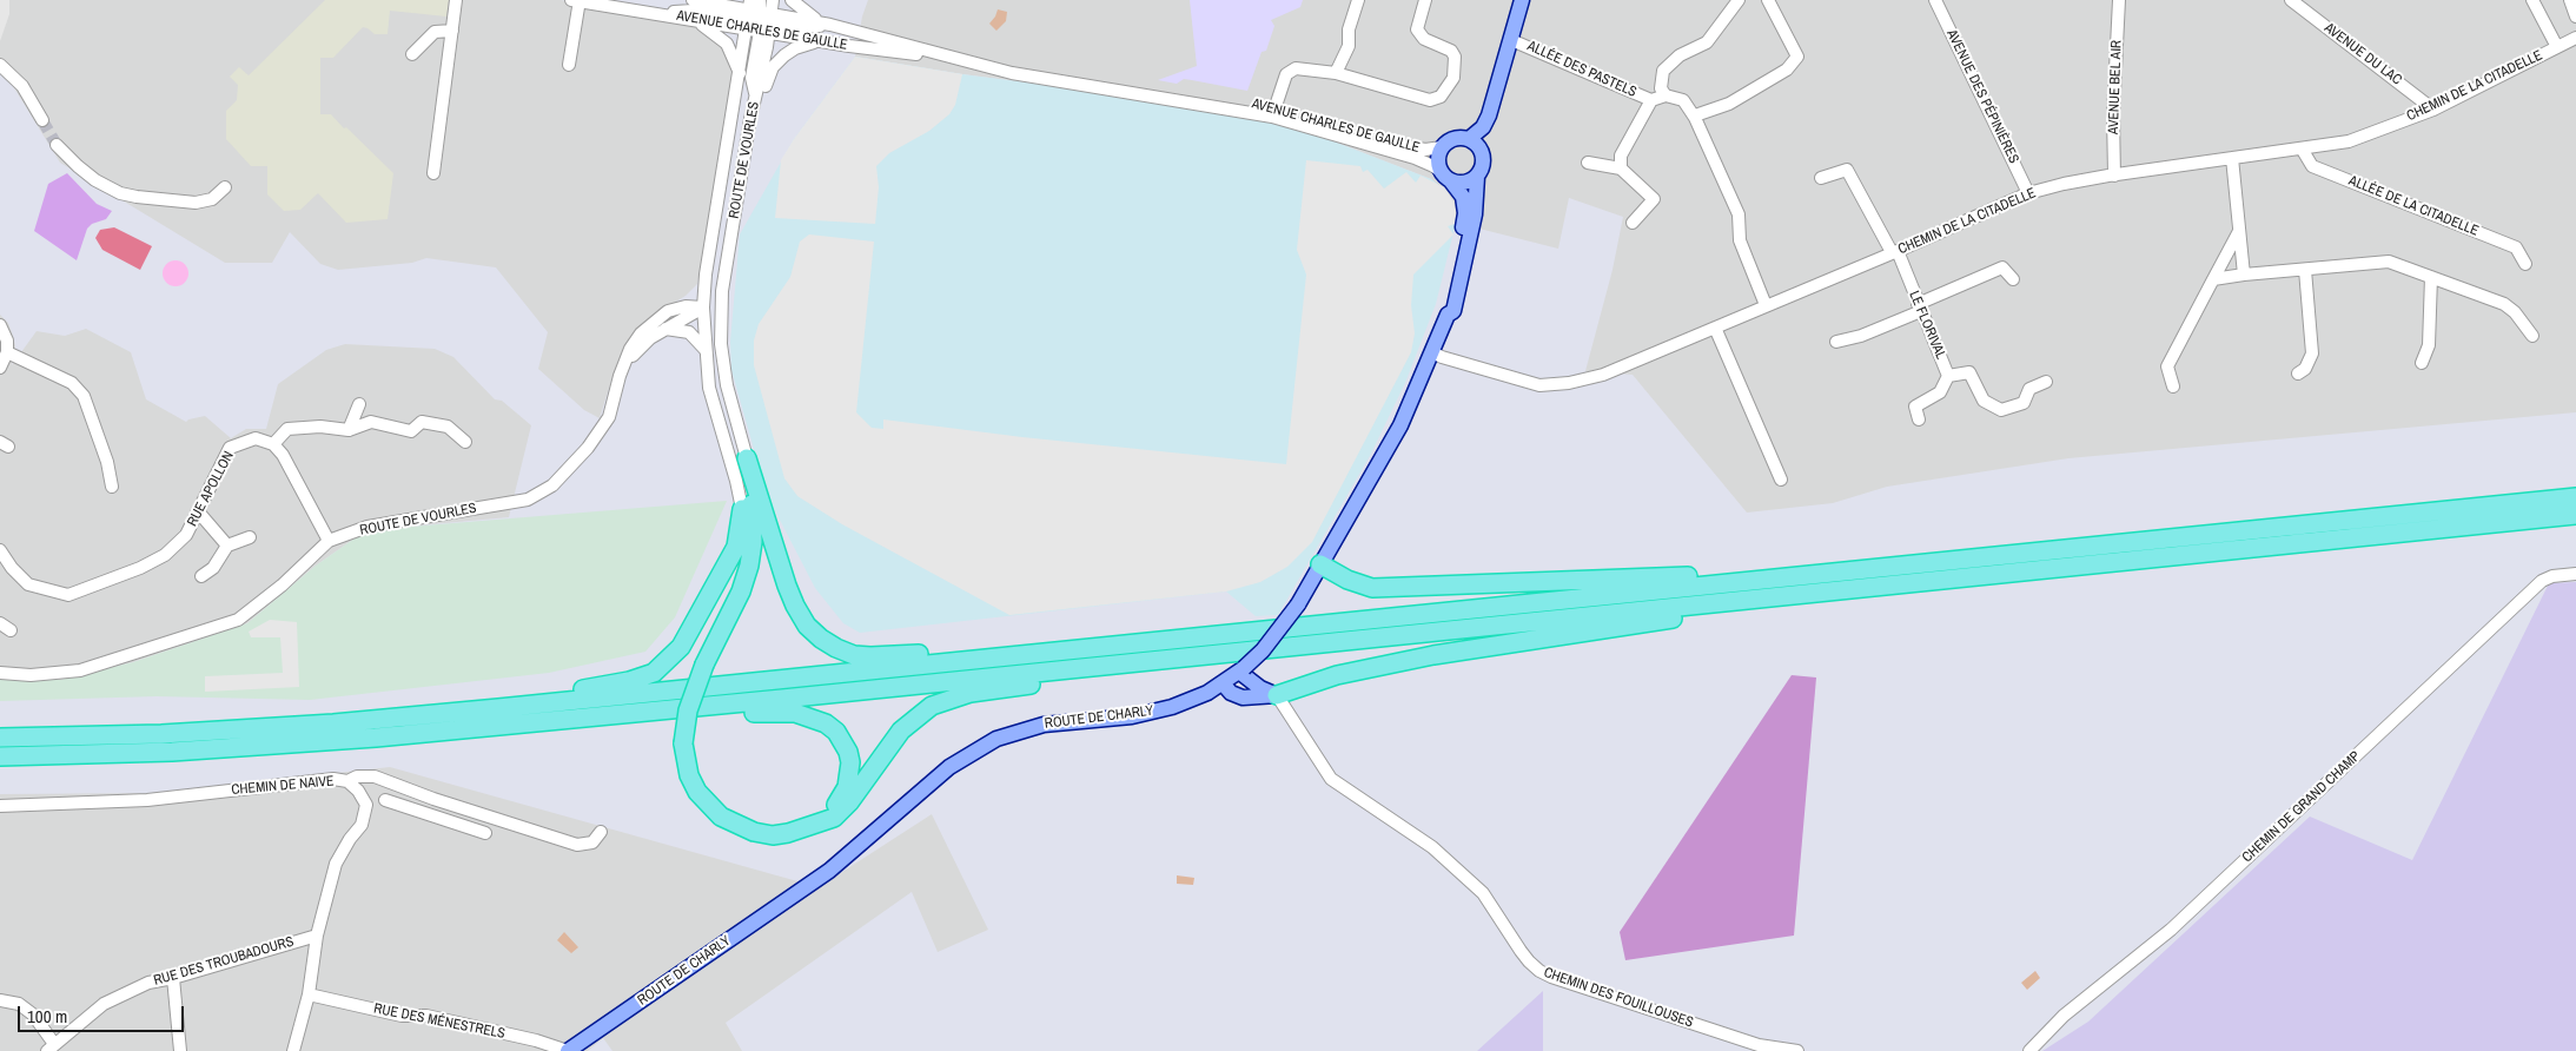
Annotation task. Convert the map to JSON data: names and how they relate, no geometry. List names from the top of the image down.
{
  "streets": {
    "main road": ["ROUTE DE CHARLY"],
    "street": [
      "AVENUE CHARLES DE GAULLE",
      "AVENUE DU LAC",
      "ALLÉE DES PASTELS",
      "CHEMIN DE LA CITADELLE",
      "AVENUE BEL AIR",
      "AVENUE DES PÉPINIÈRES",
      "ROUTE DE VOURLES",
      "ALLÉE DE LA CITADELLE",
      "LE FLORIVAL",
      "RUE APOLLON",
      "CHEMIN DE NAIVE",
      "CHEMIN DE GRAND CHAMP",
      "RUE DES TROUBADOURS",
      "CHEMIN DES FOUILLOUSES",
      "RUE DES MÉNESTRELS"
    ]
  },
  "crossings": [
    ["AVENUE CHARLES DE GAULLE", "ROUTE DE VOURLES"],
    ["AVENUE CHARLES DE GAULLE", "ROUTE DE CHARLY"],
    ["AVENUE DU LAC", "CHEMIN DE LA CITADELLE"],
    ["CHEMIN DE LA CITADELLE", "AVENUE BEL AIR"],
    ["CHEMIN DE LA CITADELLE", "AVENUE DES PÉPINIÈRES"],
    ["CHEMIN DE LA CITADELLE", "ALLÉE DE LA CITADELLE"],
    ["CHEMIN DE LA CITADELLE", "LE FLORIVAL"],
    ["CHEMIN DE LA CITADELLE", "ROUTE DE CHARLY"],
    ["ROUTE DE CHARLY", "RUE DES MÉNESTRELS"]
  ],
  "scale_bar": "100 m"
}
